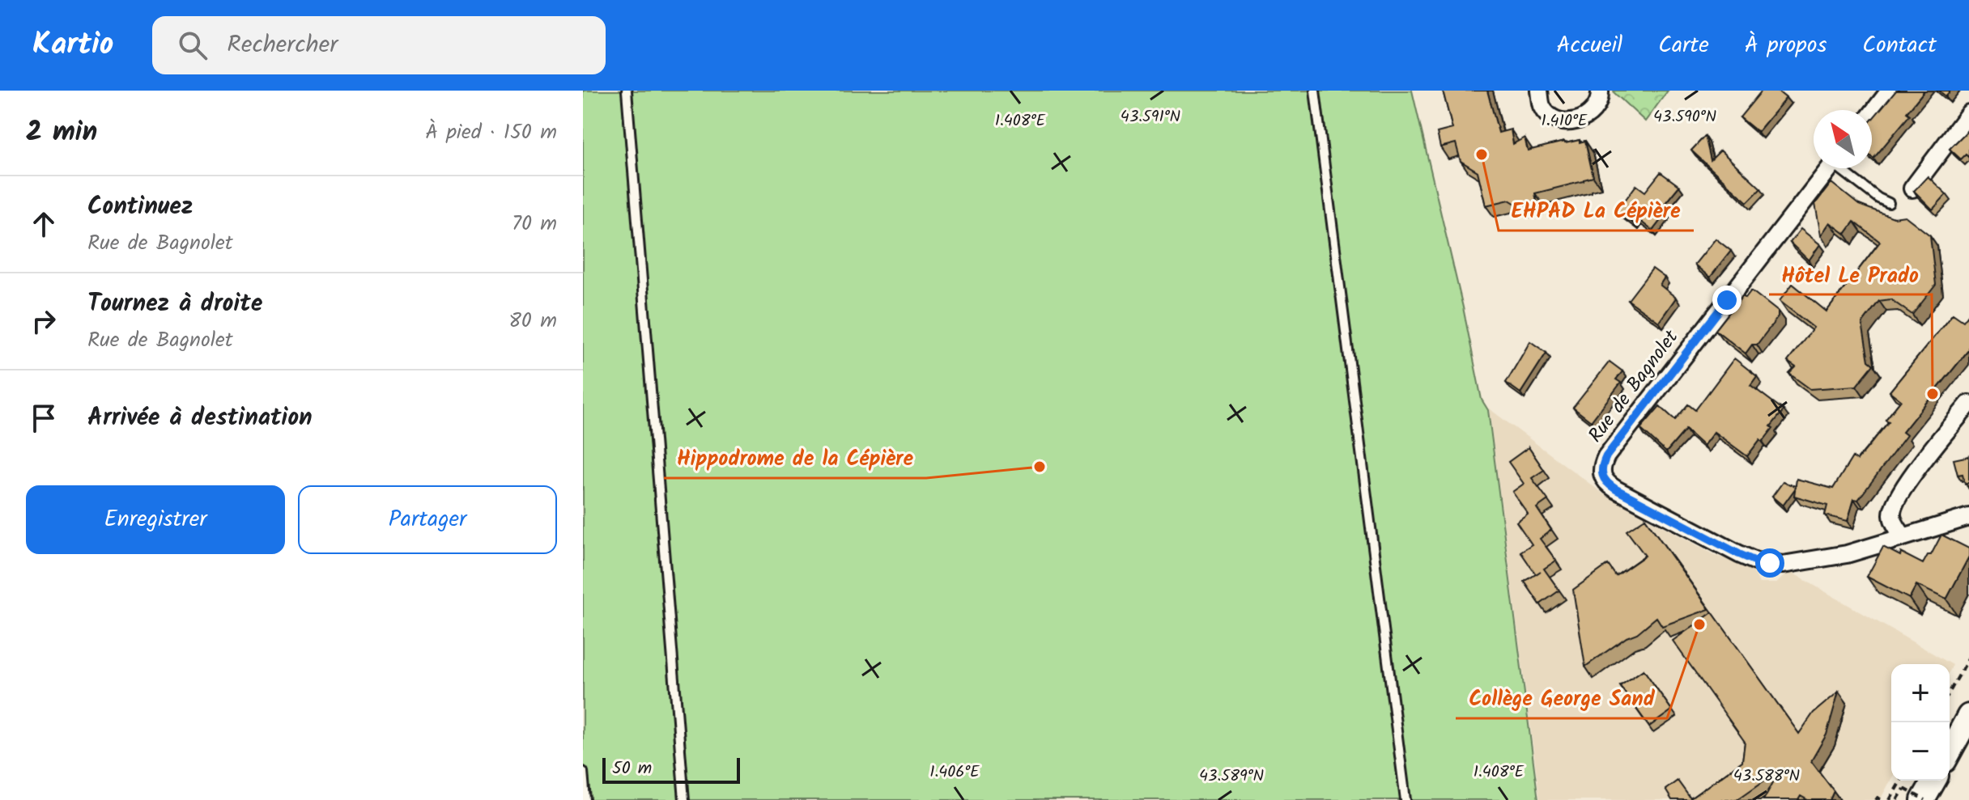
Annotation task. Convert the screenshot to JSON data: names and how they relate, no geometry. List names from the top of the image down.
{
  "streets": {
    "street": ["Rue de Bagnolet"]
  },
  "places": [
    "EHPAD La Cépière",
    "Hôtel Le Prado",
    "Hippodrome de la Cépière",
    "Collège George Sand"
  ],
  "scale_bar": "50 m",
  "north": "top left",
  "page": {
    "header": "Kartio",
    "search": "Rechercher",
    "nav": [
      "Accueil",
      "Carte",
      "À propos",
      "Contact"
    ],
    "heading": ["2 min", "À pied · 150 m"],
    "list": [
      ["Continuez", "Rue de Bagnolet", "70 m"],
      ["Tournez à droite", "Rue de Bagnolet", "80 m"],
      "Arrivée à destination"
    ],
    "buttons": ["Enregistrer", "Partager"],
    "map_buttons": ["+", "−"],
    "scale": "50 m"
  },
  "coordinates": [
    "43.590°N",
    "43.591°N",
    "1.408°E",
    "1.410°E",
    "1.406°E",
    "43.589°N",
    "43.588°N"
  ]
}
